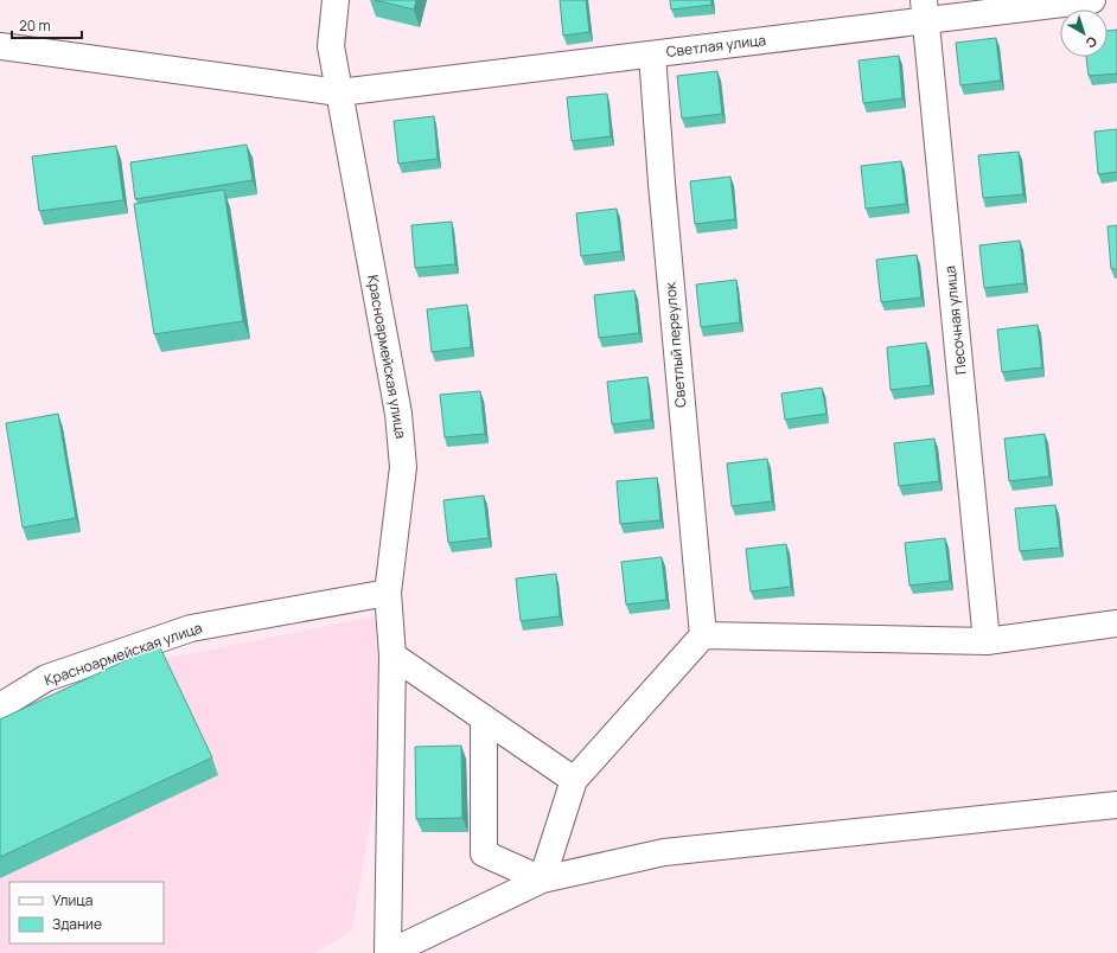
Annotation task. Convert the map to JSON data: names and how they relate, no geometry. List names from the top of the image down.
{
  "streets": {
    "street": [
      "Светлая улица",
      "Песочная улица",
      "Светлый переулок",
      "Красноармейская улица"
    ]
  },
  "crossings": [
    ["Светлая улица", "Песочная улица"],
    ["Светлая улица", "Светлый переулок"],
    ["Светлая улица", "Красноармейская улица"]
  ],
  "legend": ["Улица", "Здание"],
  "scale_bar": "20 m",
  "north": "bottom right"
}
